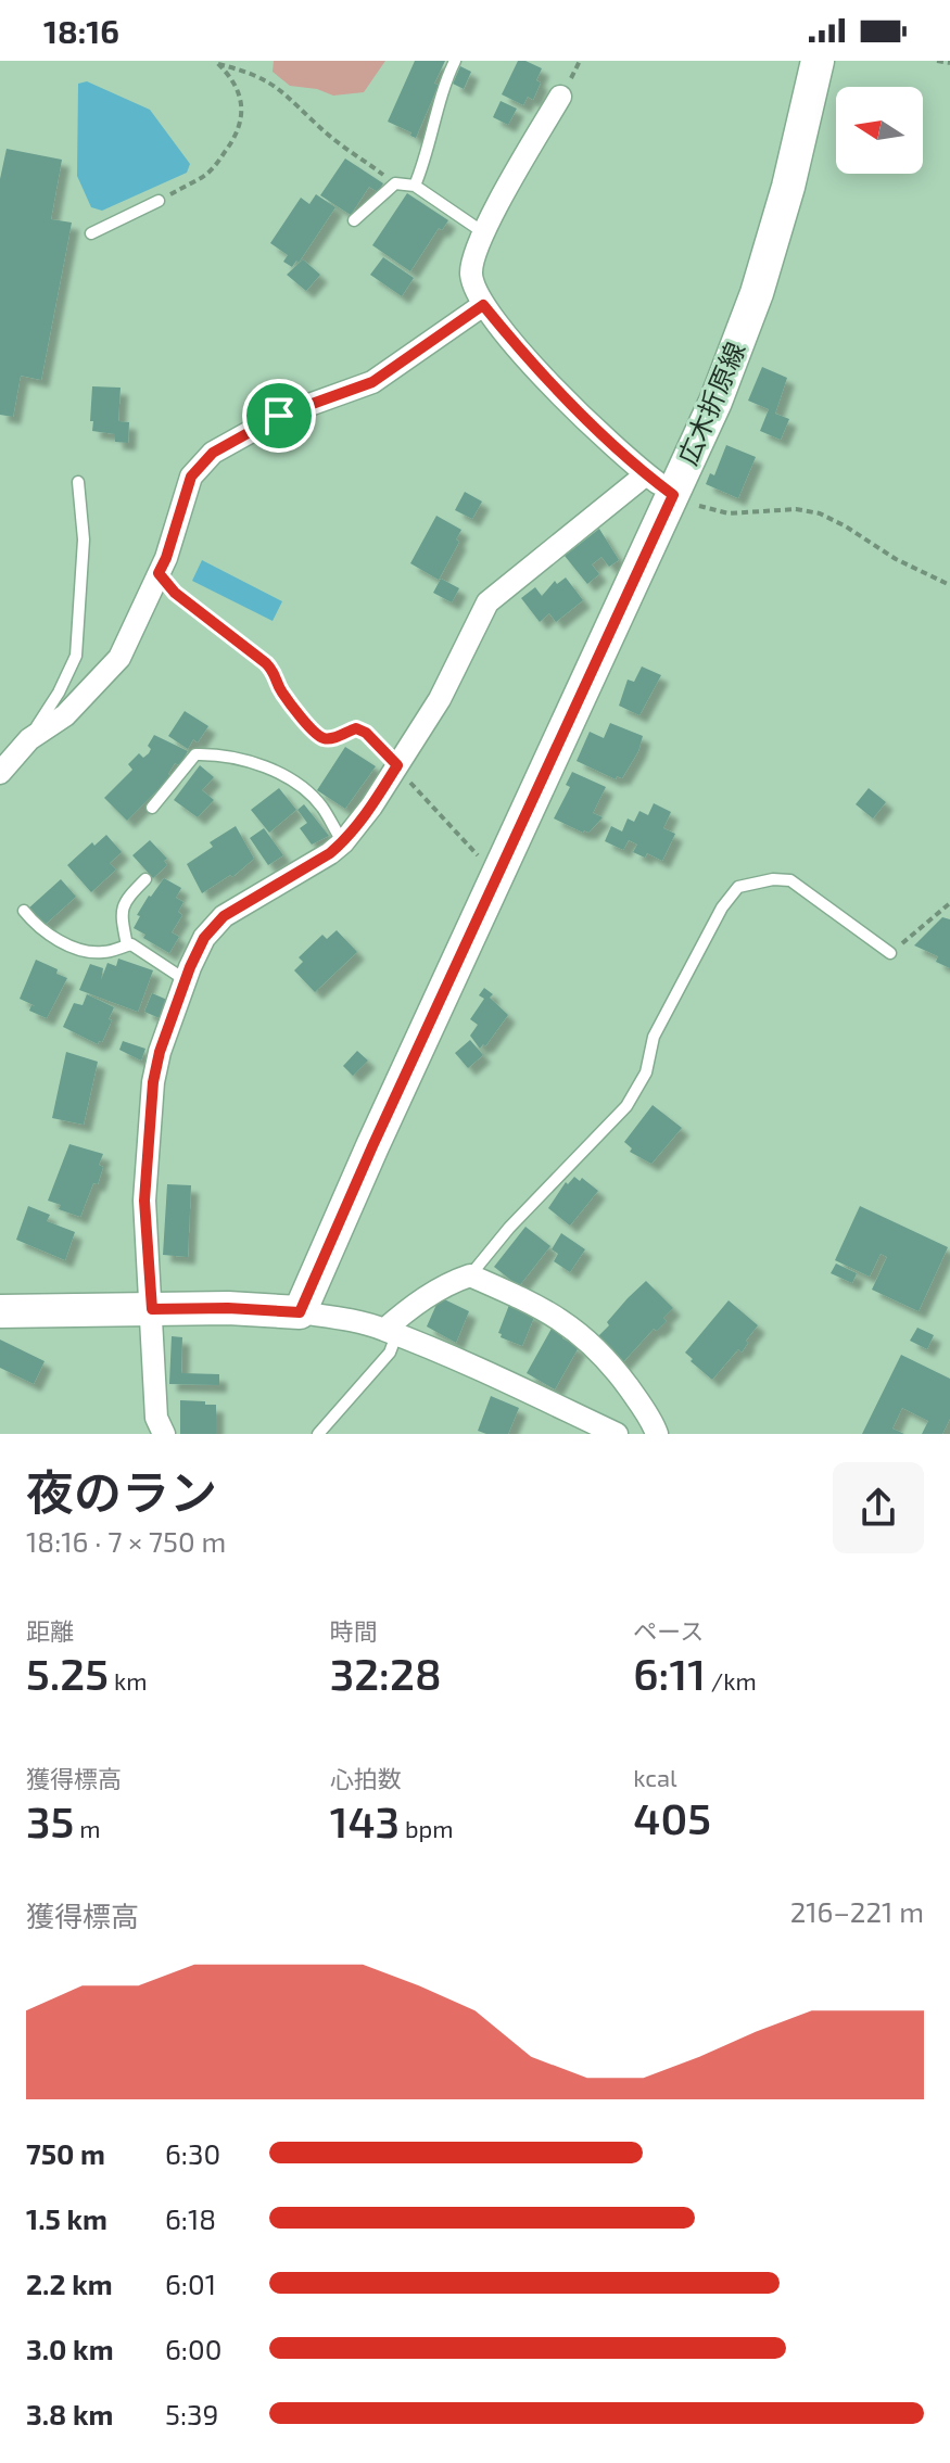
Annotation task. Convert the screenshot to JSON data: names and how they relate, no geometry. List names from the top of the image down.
{
  "streets": {
    "main road": ["広木折原線"]
  },
  "north": "left",
  "page": {
    "status": "18:16",
    "heading": ["夜のラン", "18:16 · 7 × 750 m"],
    "stats": [
      ["距離", "5.25 km"],
      ["時間", "32:28"],
      ["ペース", "6:11 /km"],
      ["獲得標高", "35 m"],
      ["心拍数", "143 bpm"],
      ["kcal", "405"]
    ],
    "chart": ["獲得標高", "216–221 m"],
    "list": [
      {
        "name": "750 m",
        "note": "6:30"
      },
      {
        "name": "1.5 km",
        "note": "6:18"
      },
      {
        "name": "2.2 km",
        "note": "6:01"
      },
      {
        "name": "3.0 km",
        "note": "6:00"
      },
      {
        "name": "3.8 km",
        "note": "5:39"
      }
    ]
  }
}
